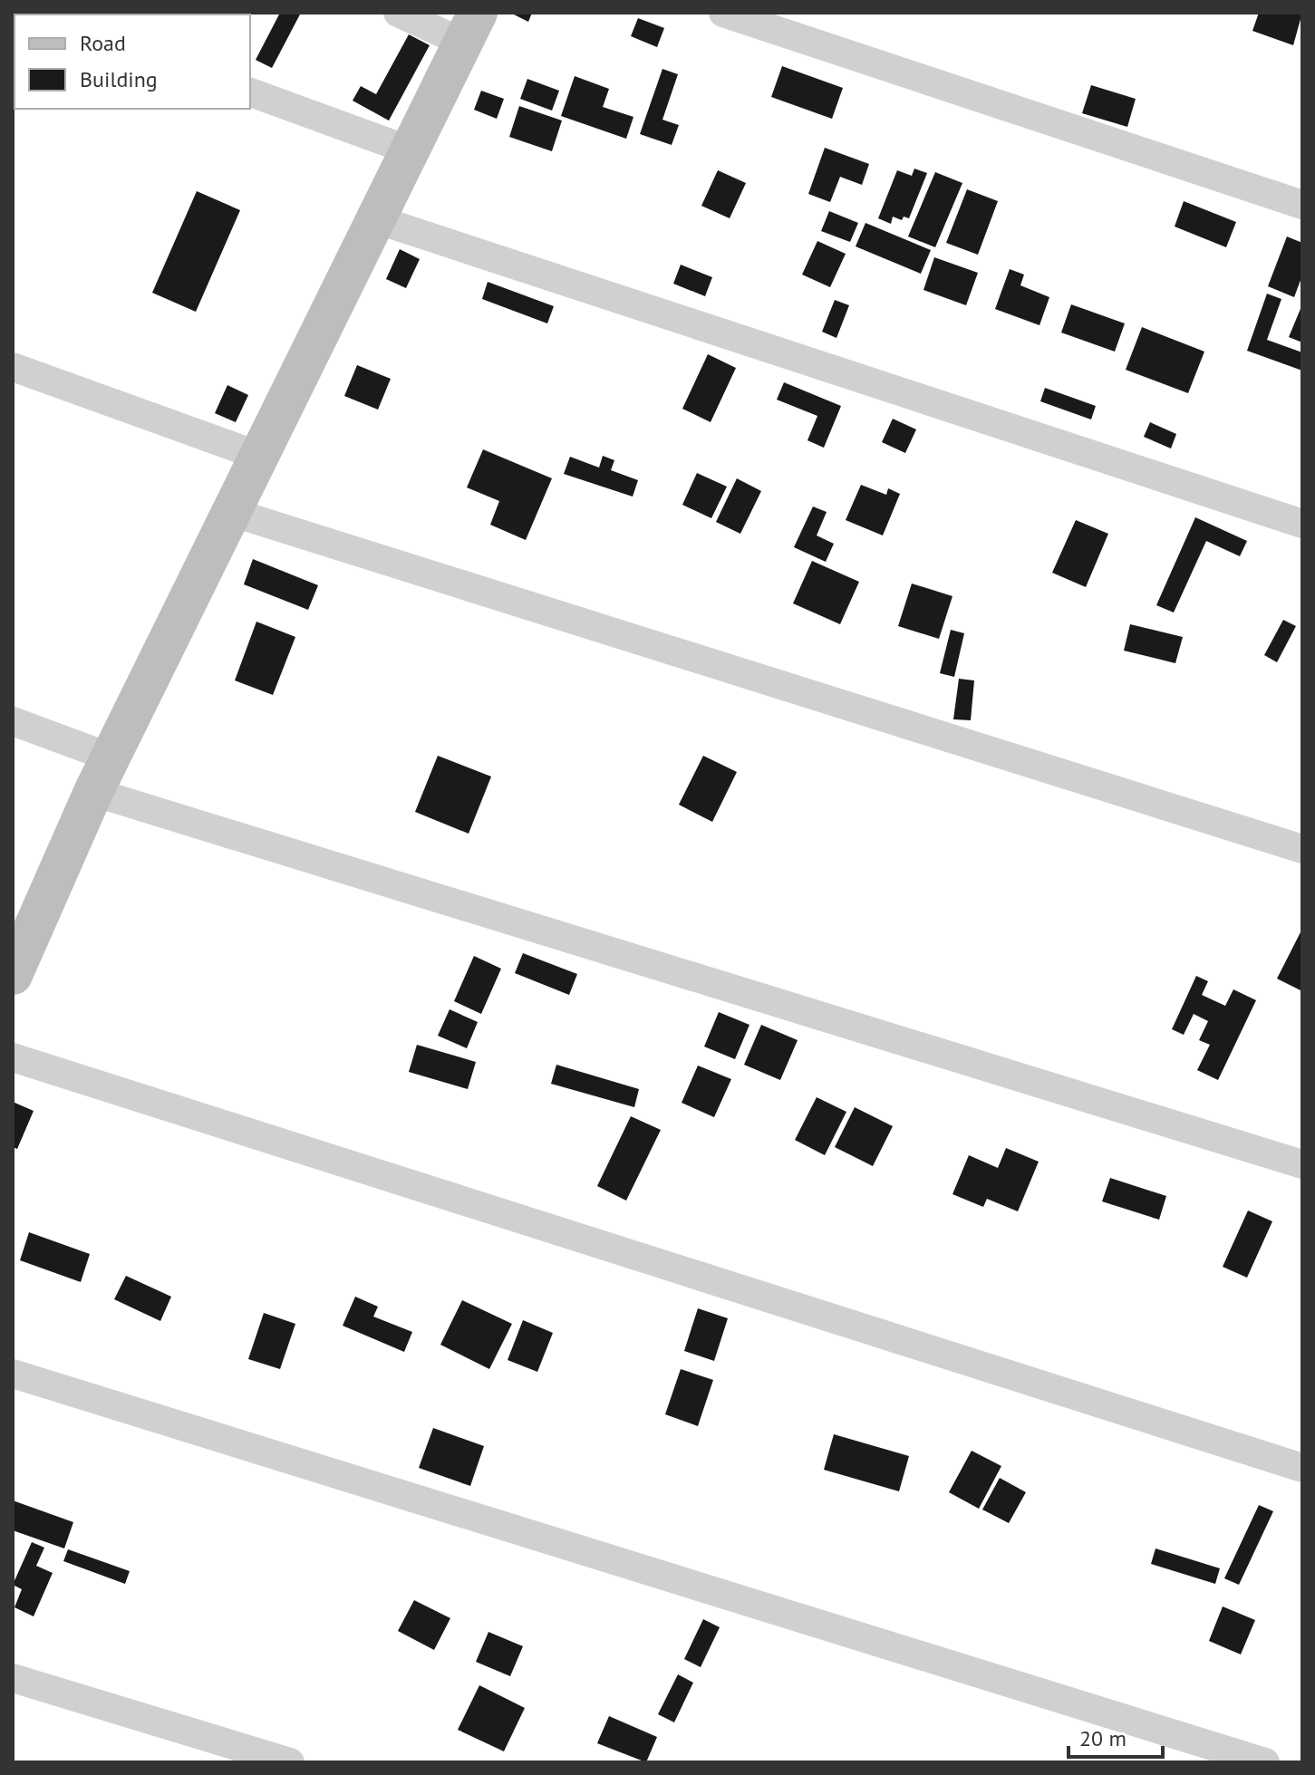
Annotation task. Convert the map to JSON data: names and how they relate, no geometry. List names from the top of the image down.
{
  "legend": ["Road", "Building"],
  "scale_bar": "20 m"
}
